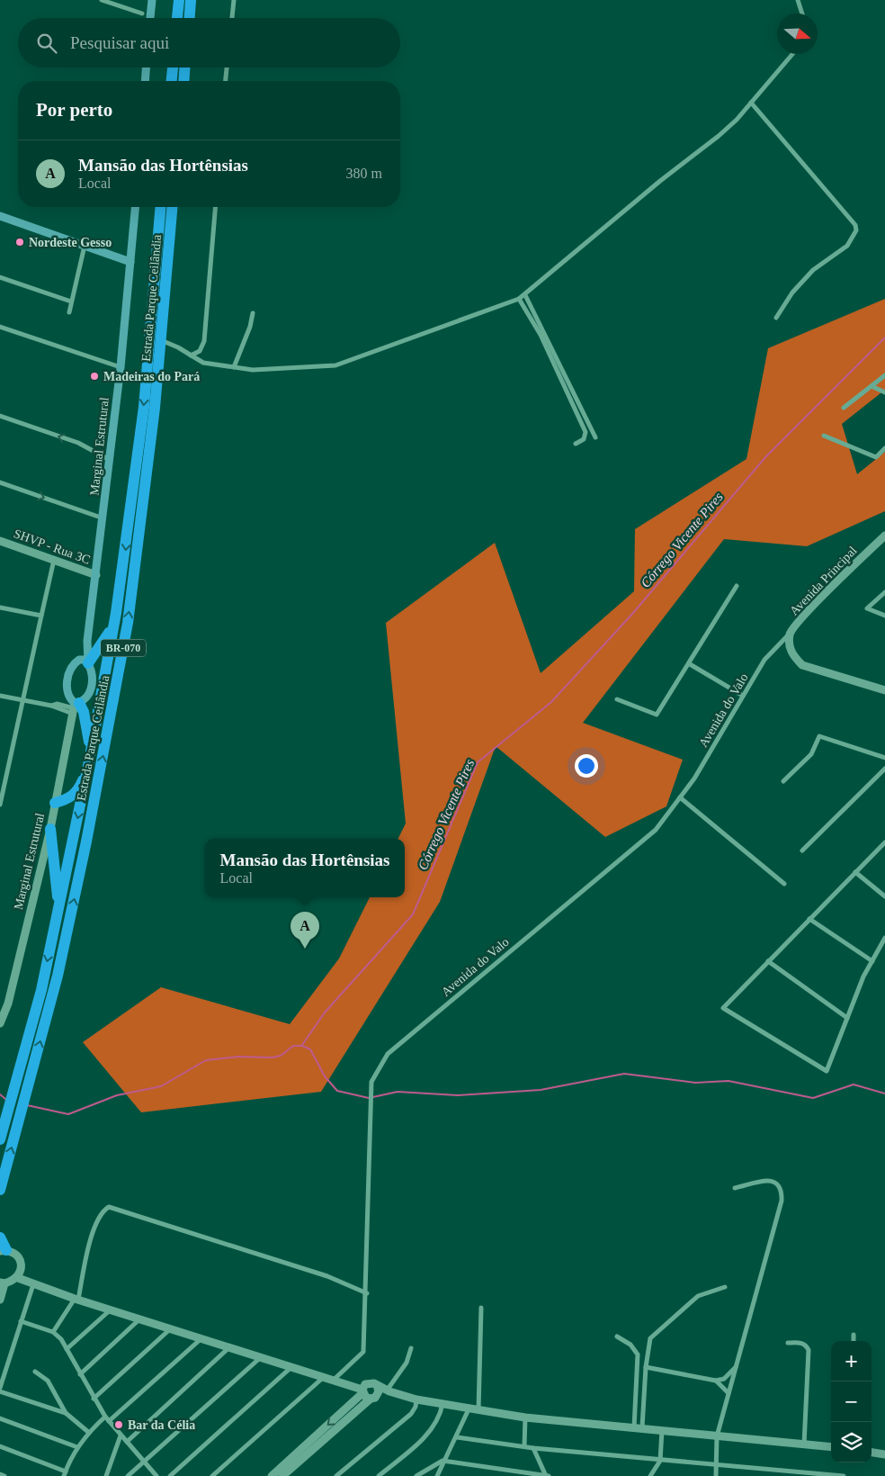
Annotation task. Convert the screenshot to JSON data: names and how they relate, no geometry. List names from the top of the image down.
{
  "streets": {
    "highway": ["Estrada Parque Ceilândia", "BR-070"],
    "main road": ["Marginal Estrutural"],
    "street": ["SHVP - Rua 3C", "Avenida Principal", "Avenida do Valo"]
  },
  "crossings": [
    ["Marginal Estrutural", "SHVP - Rua 3C"],
    ["Avenida Principal", "Avenida do Valo"]
  ],
  "water": ["Córrego Vicente Pires"],
  "places": ["Nordeste Gesso", "Madeiras do Pará", "Bar da Célia"],
  "north": "right",
  "page": {
    "search": "Pesquisar aqui",
    "heading": "Por perto",
    "list": [
      {
        "mark": "A",
        "name": "Mansão das Hortênsias",
        "note": "Local",
        "value": "380 m"
      }
    ],
    "popup": ["Mansão das Hortênsias", "Local"],
    "pins": "A",
    "map_buttons": ["+", "−"]
  }
}
